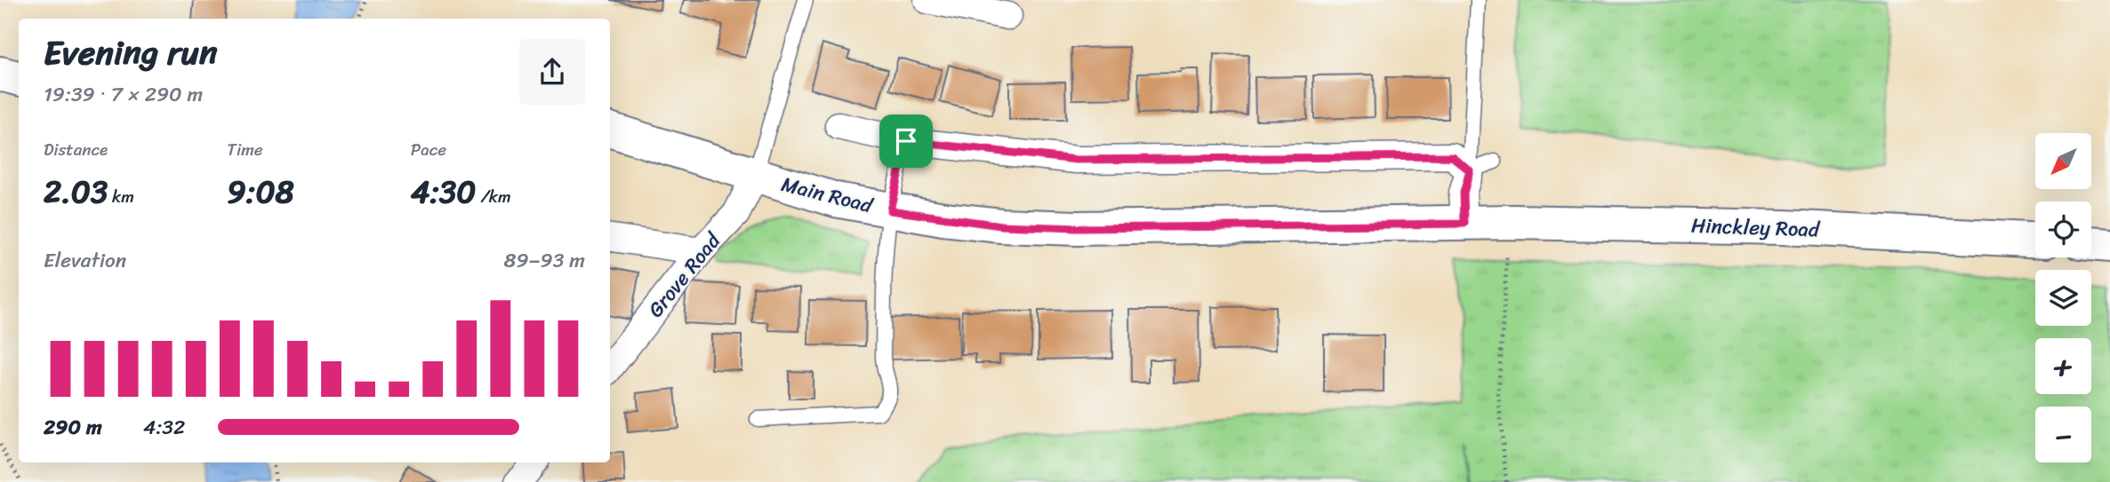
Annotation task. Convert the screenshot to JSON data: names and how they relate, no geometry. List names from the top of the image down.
{
  "streets": {
    "main road": ["Main Road", "Hinckley Road"],
    "street": ["Grove Road"]
  },
  "crossings": [
    ["Main Road", "Hinckley Road"],
    ["Main Road", "Grove Road"]
  ],
  "north": "bottom left",
  "page": {
    "heading": ["Evening run", "19:39 · 7 × 290 m"],
    "stats": [
      ["Distance", "2.03 km"],
      ["Time", "9:08"],
      ["Pace", "4:30 /km"]
    ],
    "map_buttons": ["+", "−"],
    "chart": ["Elevation", "89–93 m"],
    "list": [
      {
        "name": "290 m",
        "note": "4:32"
      }
    ]
  }
}
